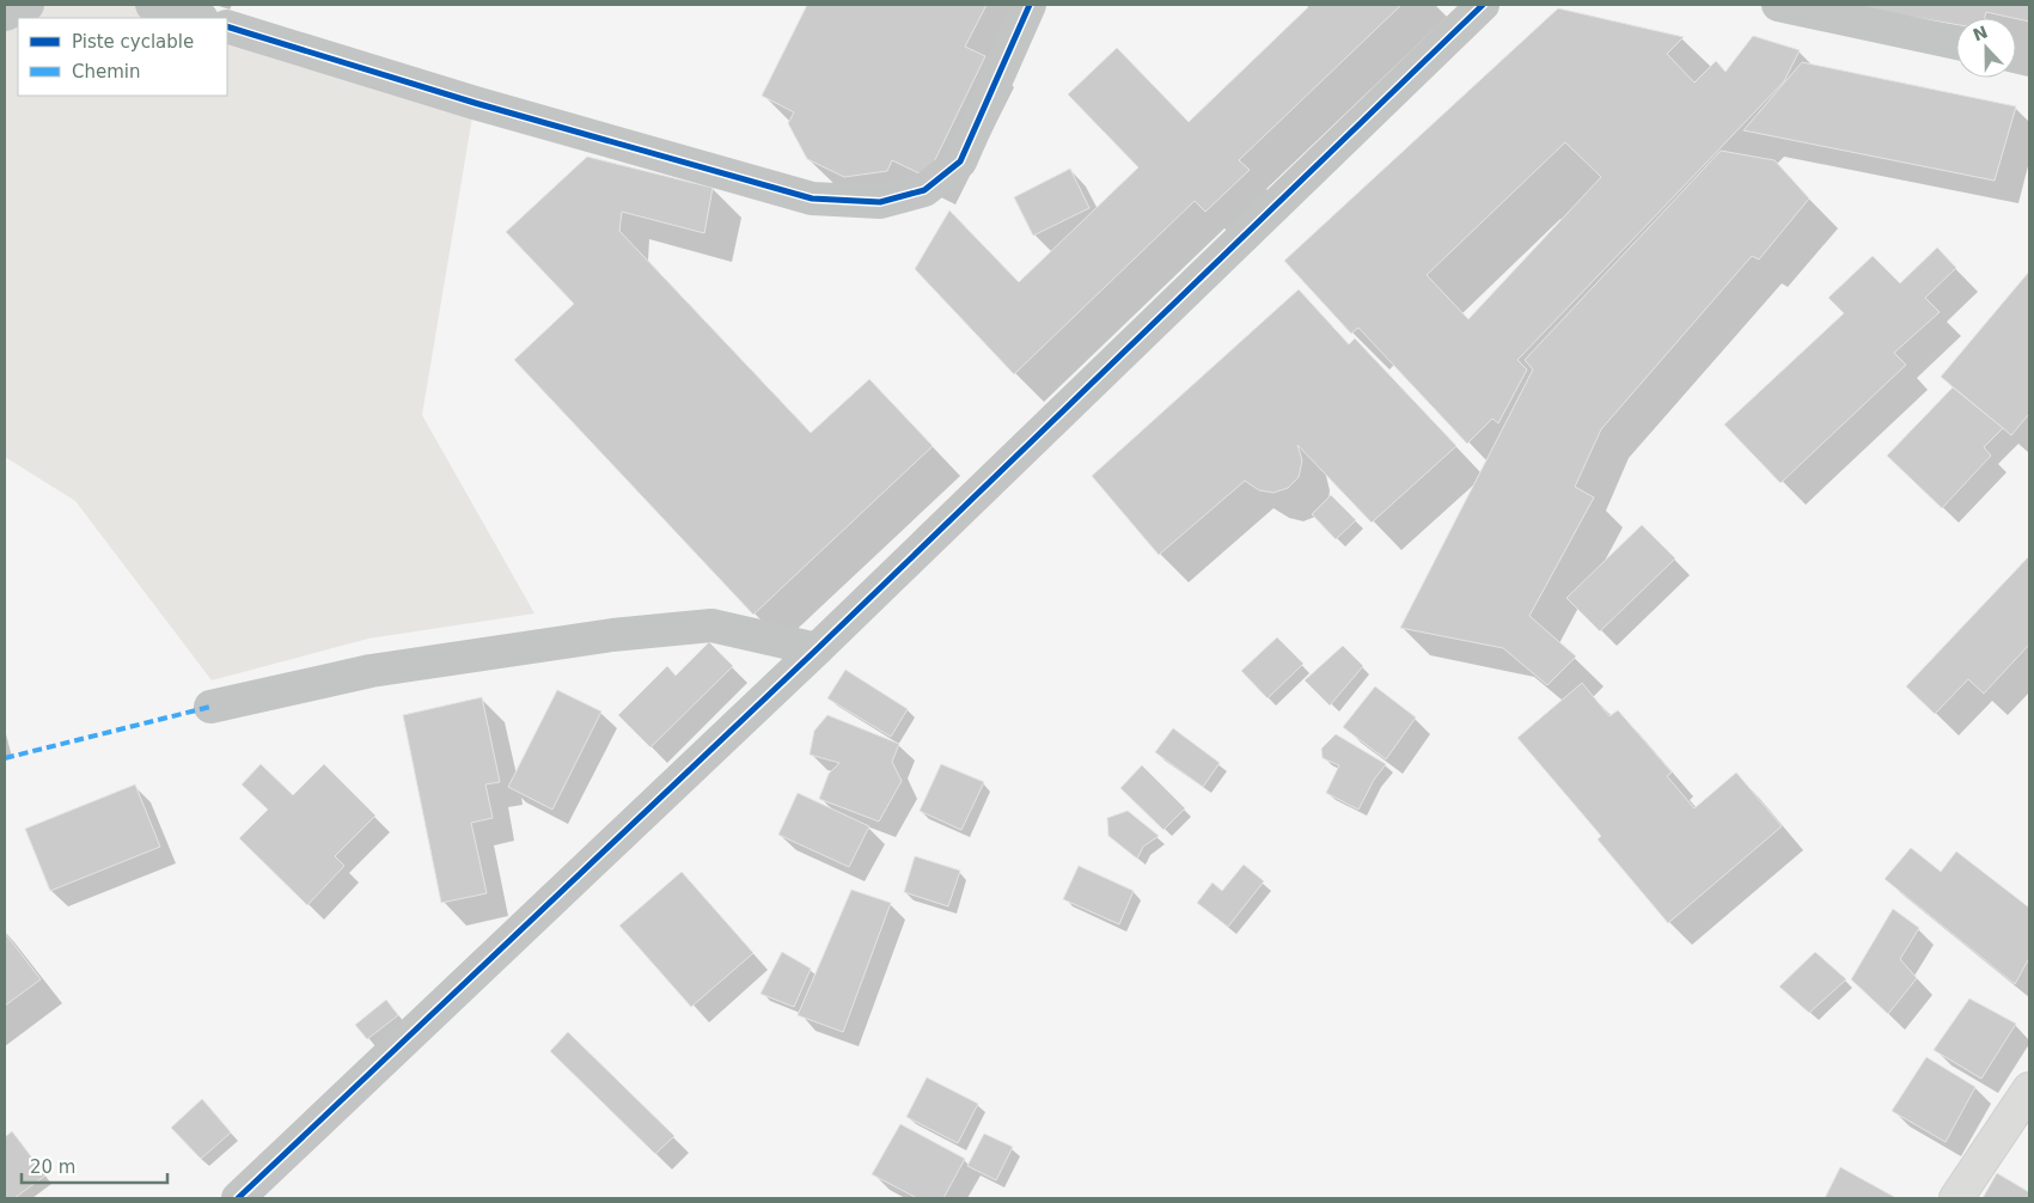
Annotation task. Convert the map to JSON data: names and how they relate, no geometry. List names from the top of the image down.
{
  "legend": ["Piste cyclable", "Chemin"],
  "scale_bar": "20 m",
  "north": "top"
}
